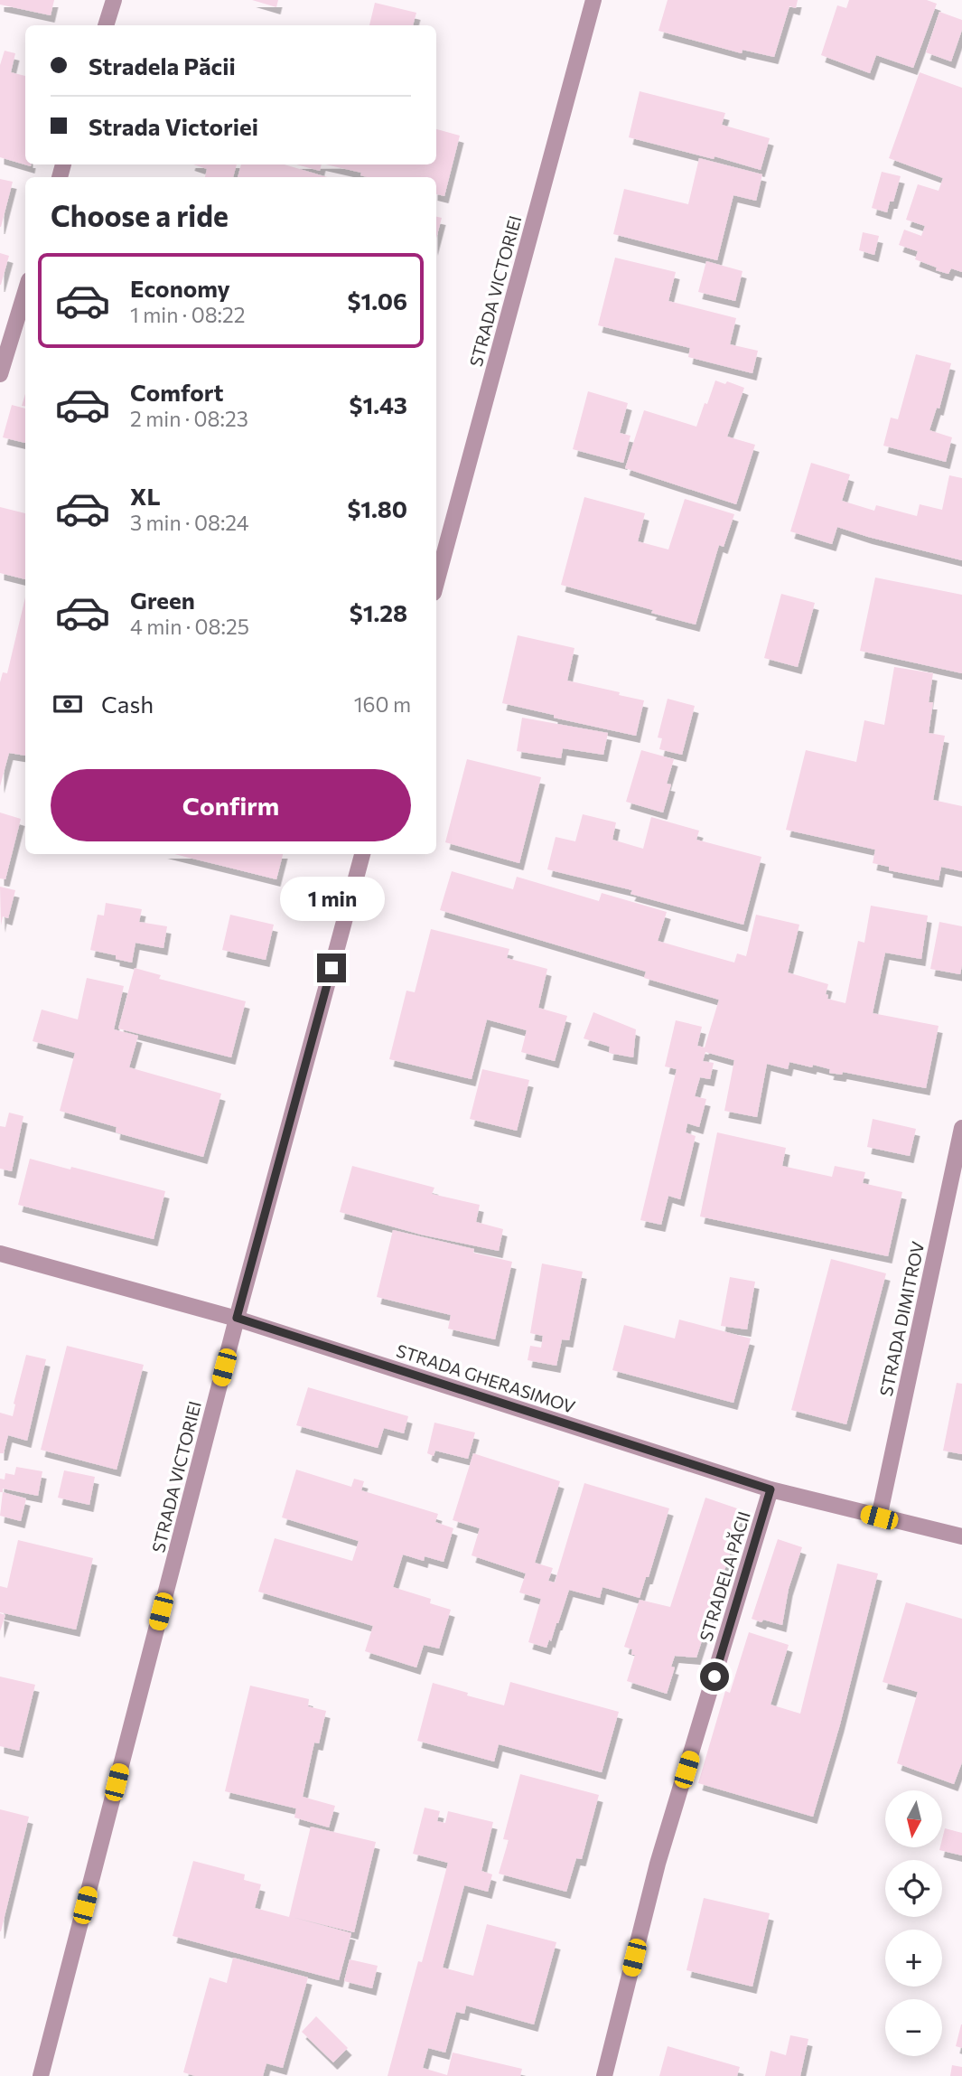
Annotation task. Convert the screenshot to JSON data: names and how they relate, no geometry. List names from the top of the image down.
{
  "streets": {
    "street": [
      "STRADA VICTORIEI",
      "STRADA DIMITROV",
      "STRADA GHERASIMOV",
      "STRADELA PĂCII"
    ]
  },
  "crossings": [
    ["STRADA VICTORIEI", "STRADA GHERASIMOV"],
    ["STRADA DIMITROV", "STRADA GHERASIMOV"],
    ["STRADA GHERASIMOV", "STRADELA PĂCII"]
  ],
  "north": "bottom",
  "page": {
    "banner": ["Stradela Păcii", "Strada Victoriei"],
    "heading": "Choose a ride",
    "list": [
      {
        "name": "Economy",
        "note": "1 min · 08:22",
        "value": "$1.06"
      },
      {
        "name": "Comfort",
        "note": "2 min · 08:23",
        "value": "$1.43"
      },
      {
        "name": "XL",
        "note": "3 min · 08:24",
        "value": "$1.80"
      },
      {
        "name": "Green",
        "note": "4 min · 08:25",
        "value": "$1.28"
      }
    ],
    "pay": ["Cash", "160 m"],
    "buttons": "Confirm",
    "bubble": "1 min",
    "map_buttons": ["+", "−"]
  }
}
